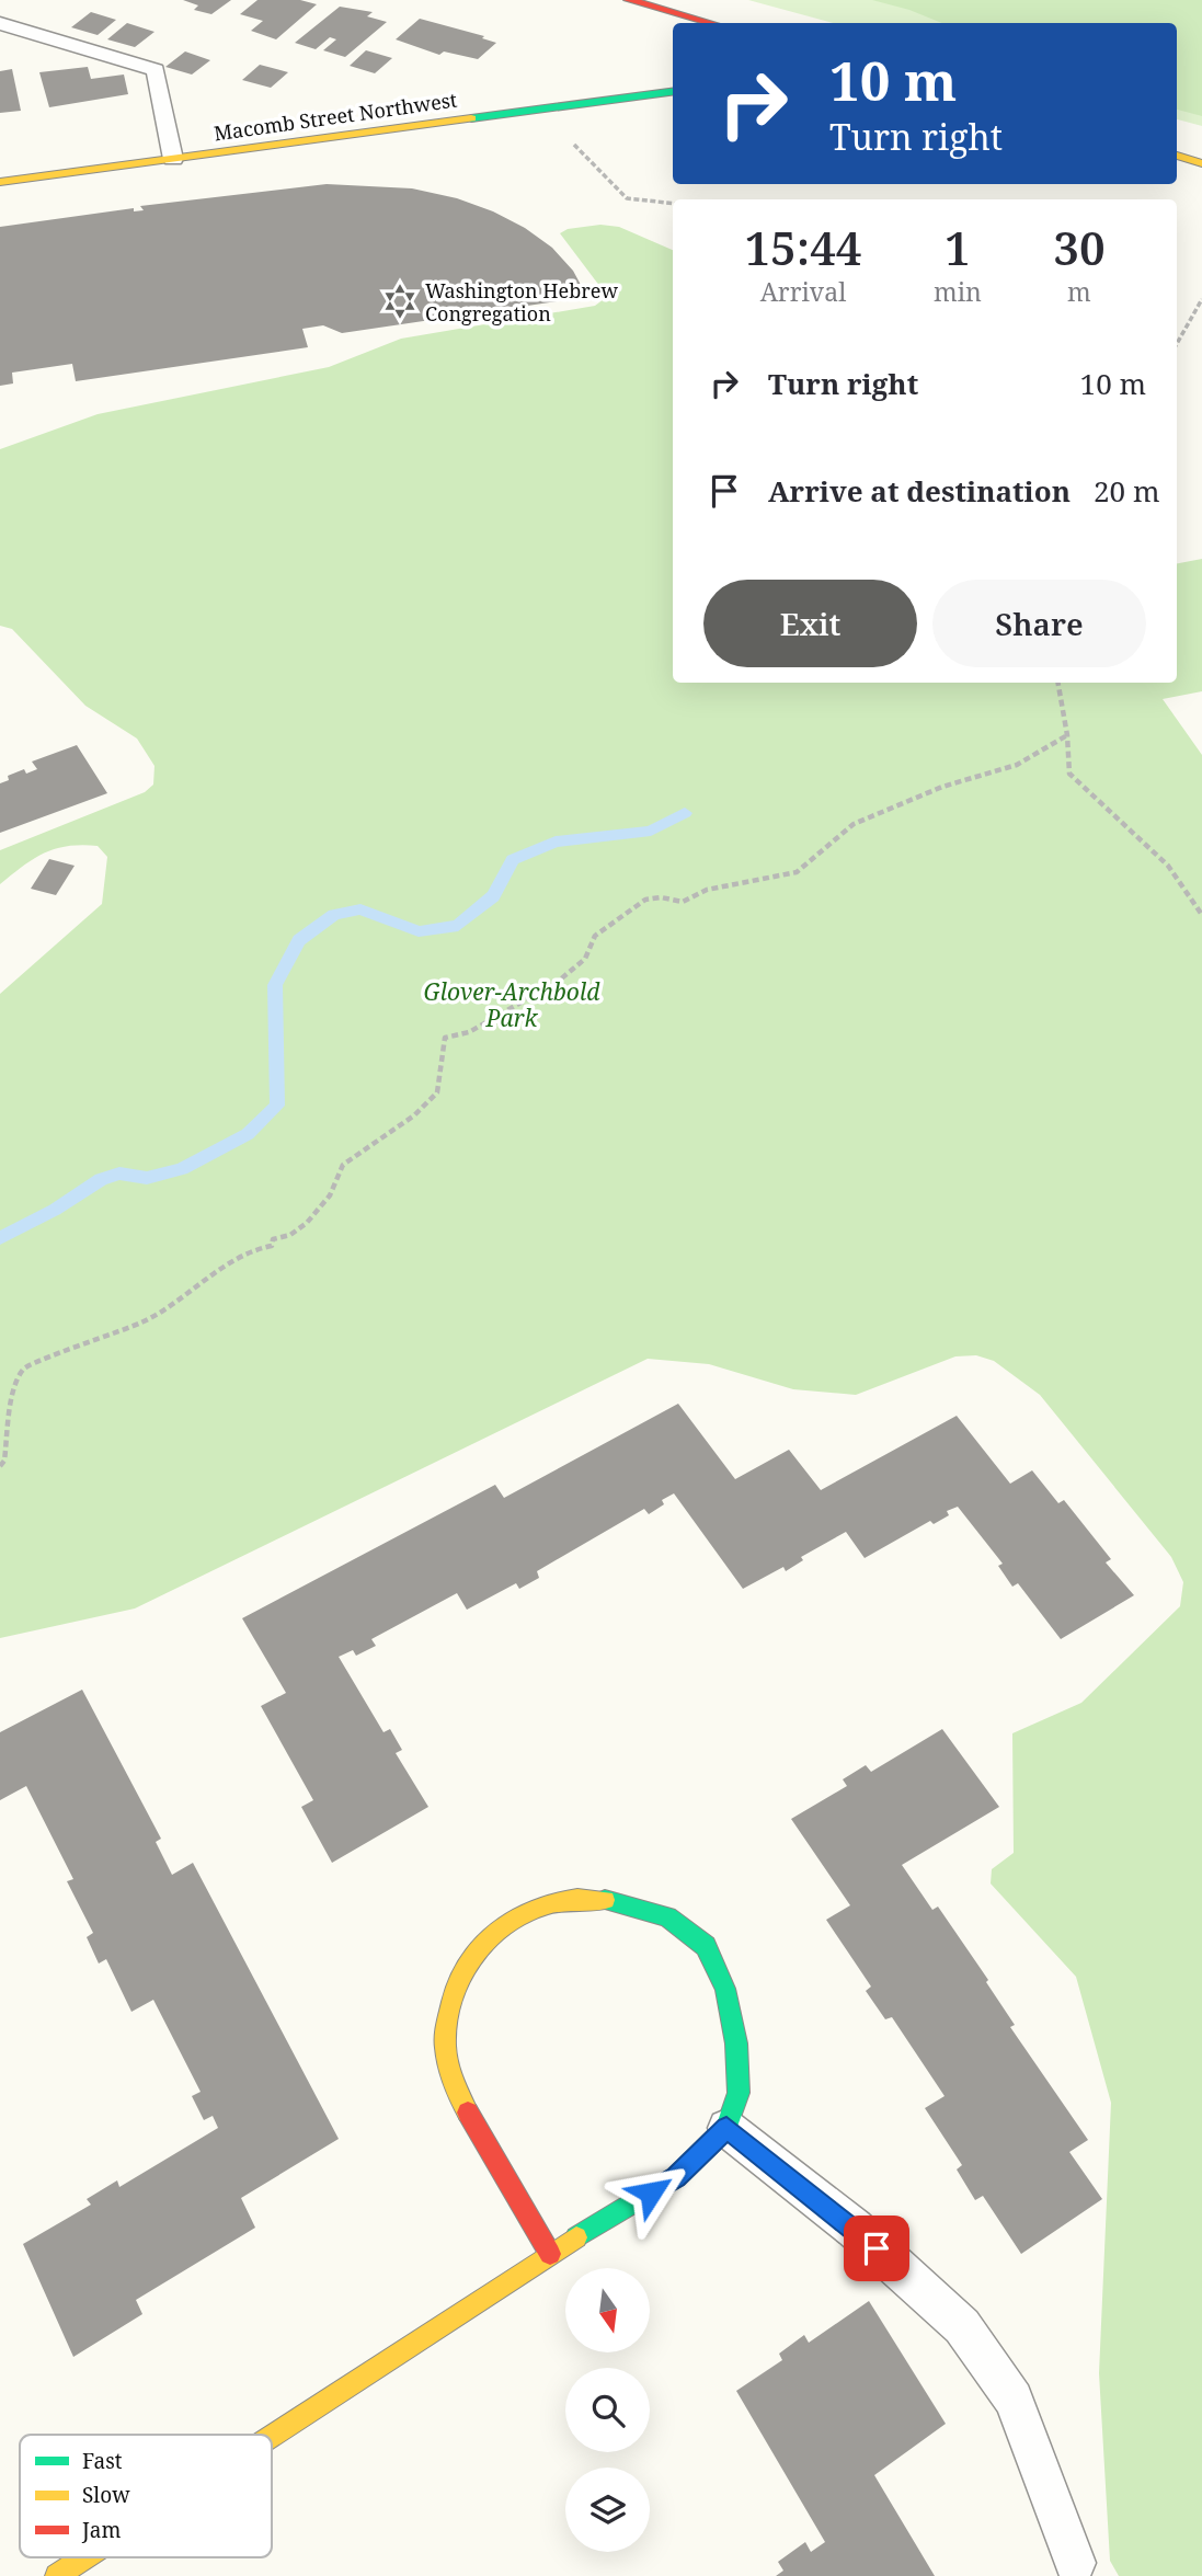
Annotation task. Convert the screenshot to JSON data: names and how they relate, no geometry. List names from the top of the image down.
{
  "streets": {
    "street": ["Macomb Street Northwest"]
  },
  "parks": ["Glover-Archbold Park"],
  "places": {
    "synagogue": ["Washington Hebrew Congregation"]
  },
  "legend": ["Fast", "Slow", "Jam"],
  "north": "bottom",
  "page": {
    "turn": ["10 m", "Turn right"],
    "eta": [
      "15:44",
      "Arrival",
      "1",
      "min",
      "30",
      "m"
    ],
    "list": [
      {
        "name": "Turn right",
        "value": "10 m"
      },
      {
        "name": "Arrive at destination",
        "value": "20 m"
      }
    ],
    "buttons": ["Exit", "Share"]
  }
}
